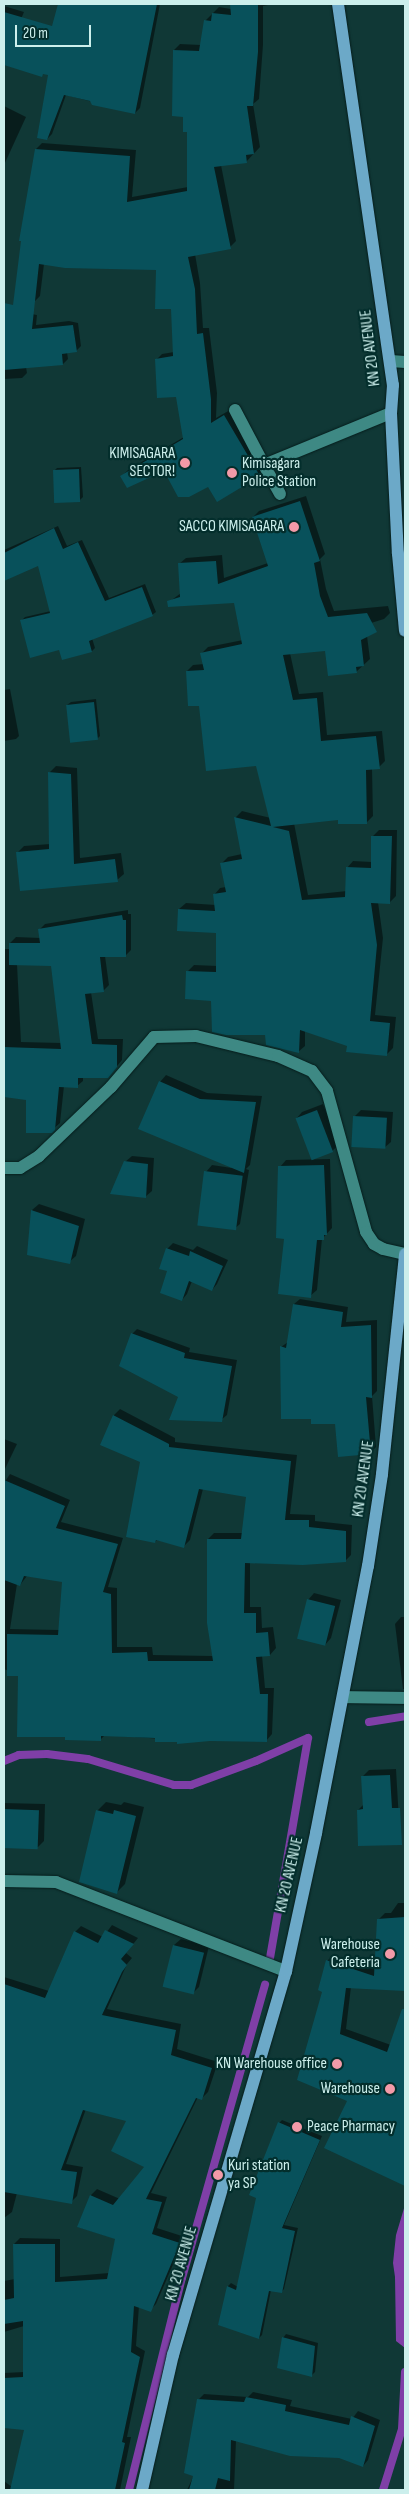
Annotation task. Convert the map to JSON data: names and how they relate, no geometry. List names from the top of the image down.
{
  "streets": {
    "main road": ["KN 20 AVENUE"]
  },
  "places": [
    "KIMISAGARA SECTOR!",
    "Kimisagara Police Station",
    "SACCO KIMISAGARA",
    "Warehouse Cafeteria",
    "KN Warehouse office",
    "Warehouse",
    "Peace Pharmacy",
    "Kuri station ya SP"
  ],
  "scale_bar": "20 m"
}
